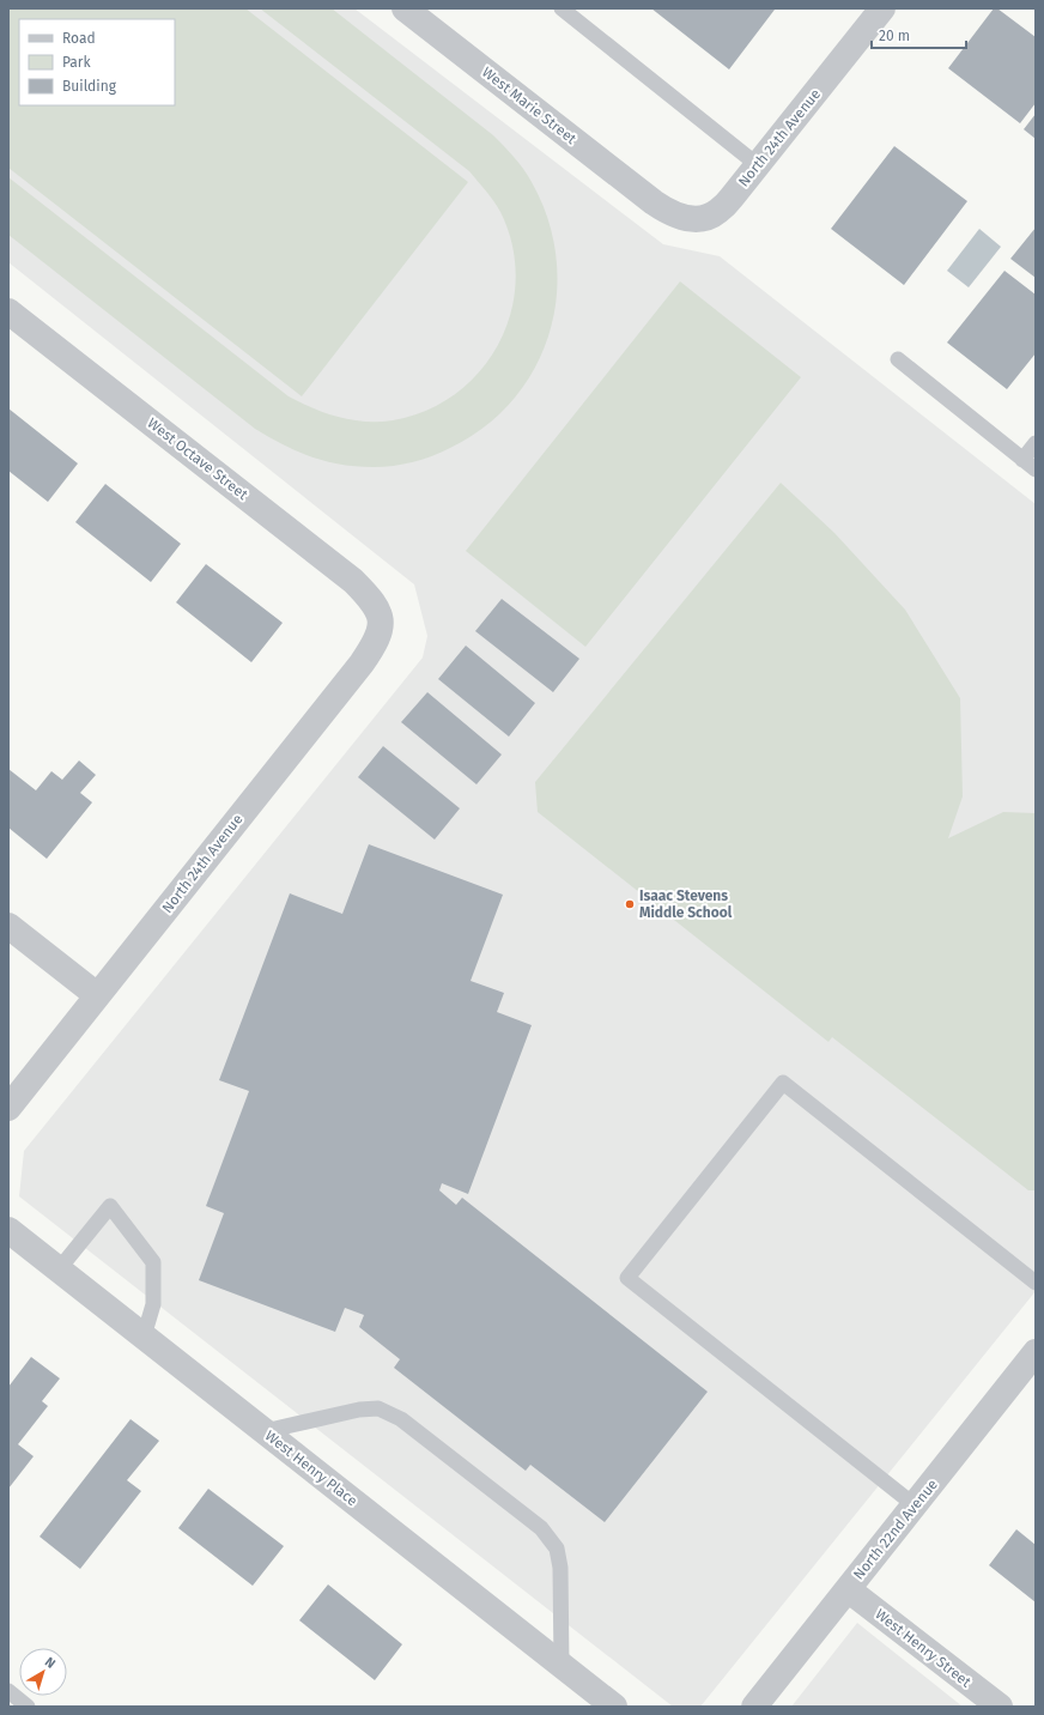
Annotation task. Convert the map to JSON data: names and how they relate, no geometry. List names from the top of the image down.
{
  "streets": {
    "street": [
      "West Marie Street",
      "North 24th Avenue",
      "West Octave Street",
      "West Henry Place",
      "North 22nd Avenue",
      "West Henry Street"
    ]
  },
  "crossings": [
    ["West Marie Street", "North 24th Avenue"],
    ["North 24th Avenue", "West Octave Street"],
    ["North 22nd Avenue", "West Henry Street"]
  ],
  "places": ["Isaac Stevens Middle School"],
  "legend": ["Road", "Park", "Building"],
  "scale_bar": "20 m",
  "north": "top right"
}
